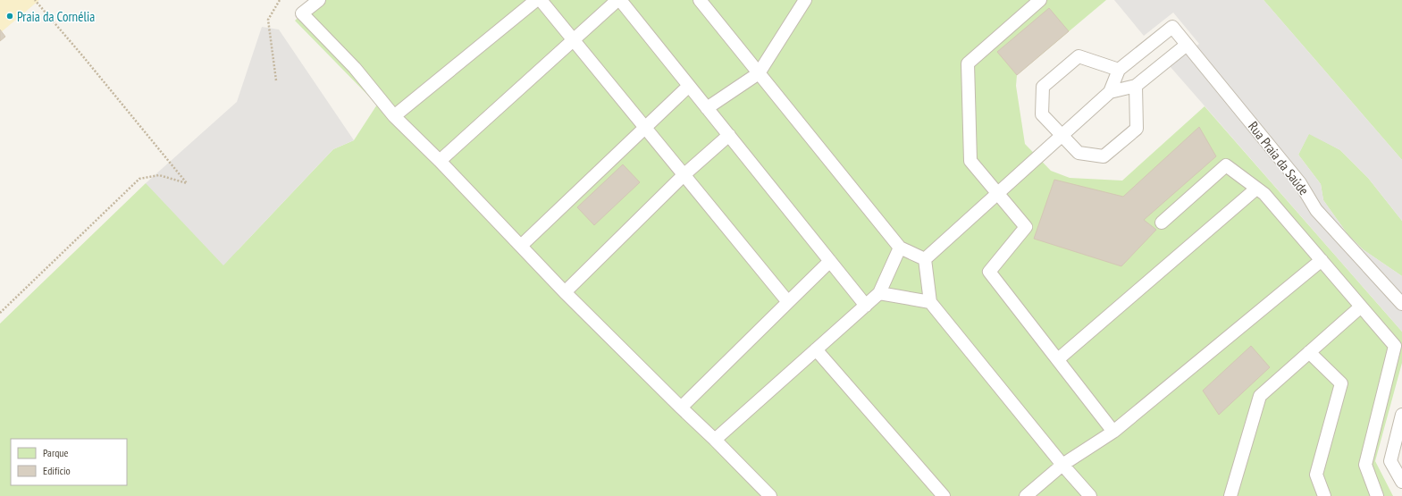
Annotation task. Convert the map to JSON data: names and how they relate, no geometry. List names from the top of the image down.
{
  "streets": {
    "lane": ["Rua Praia da Saúde"]
  },
  "places": ["Praia da Cornélia"],
  "legend": ["Parque", "Edifício"]
}
